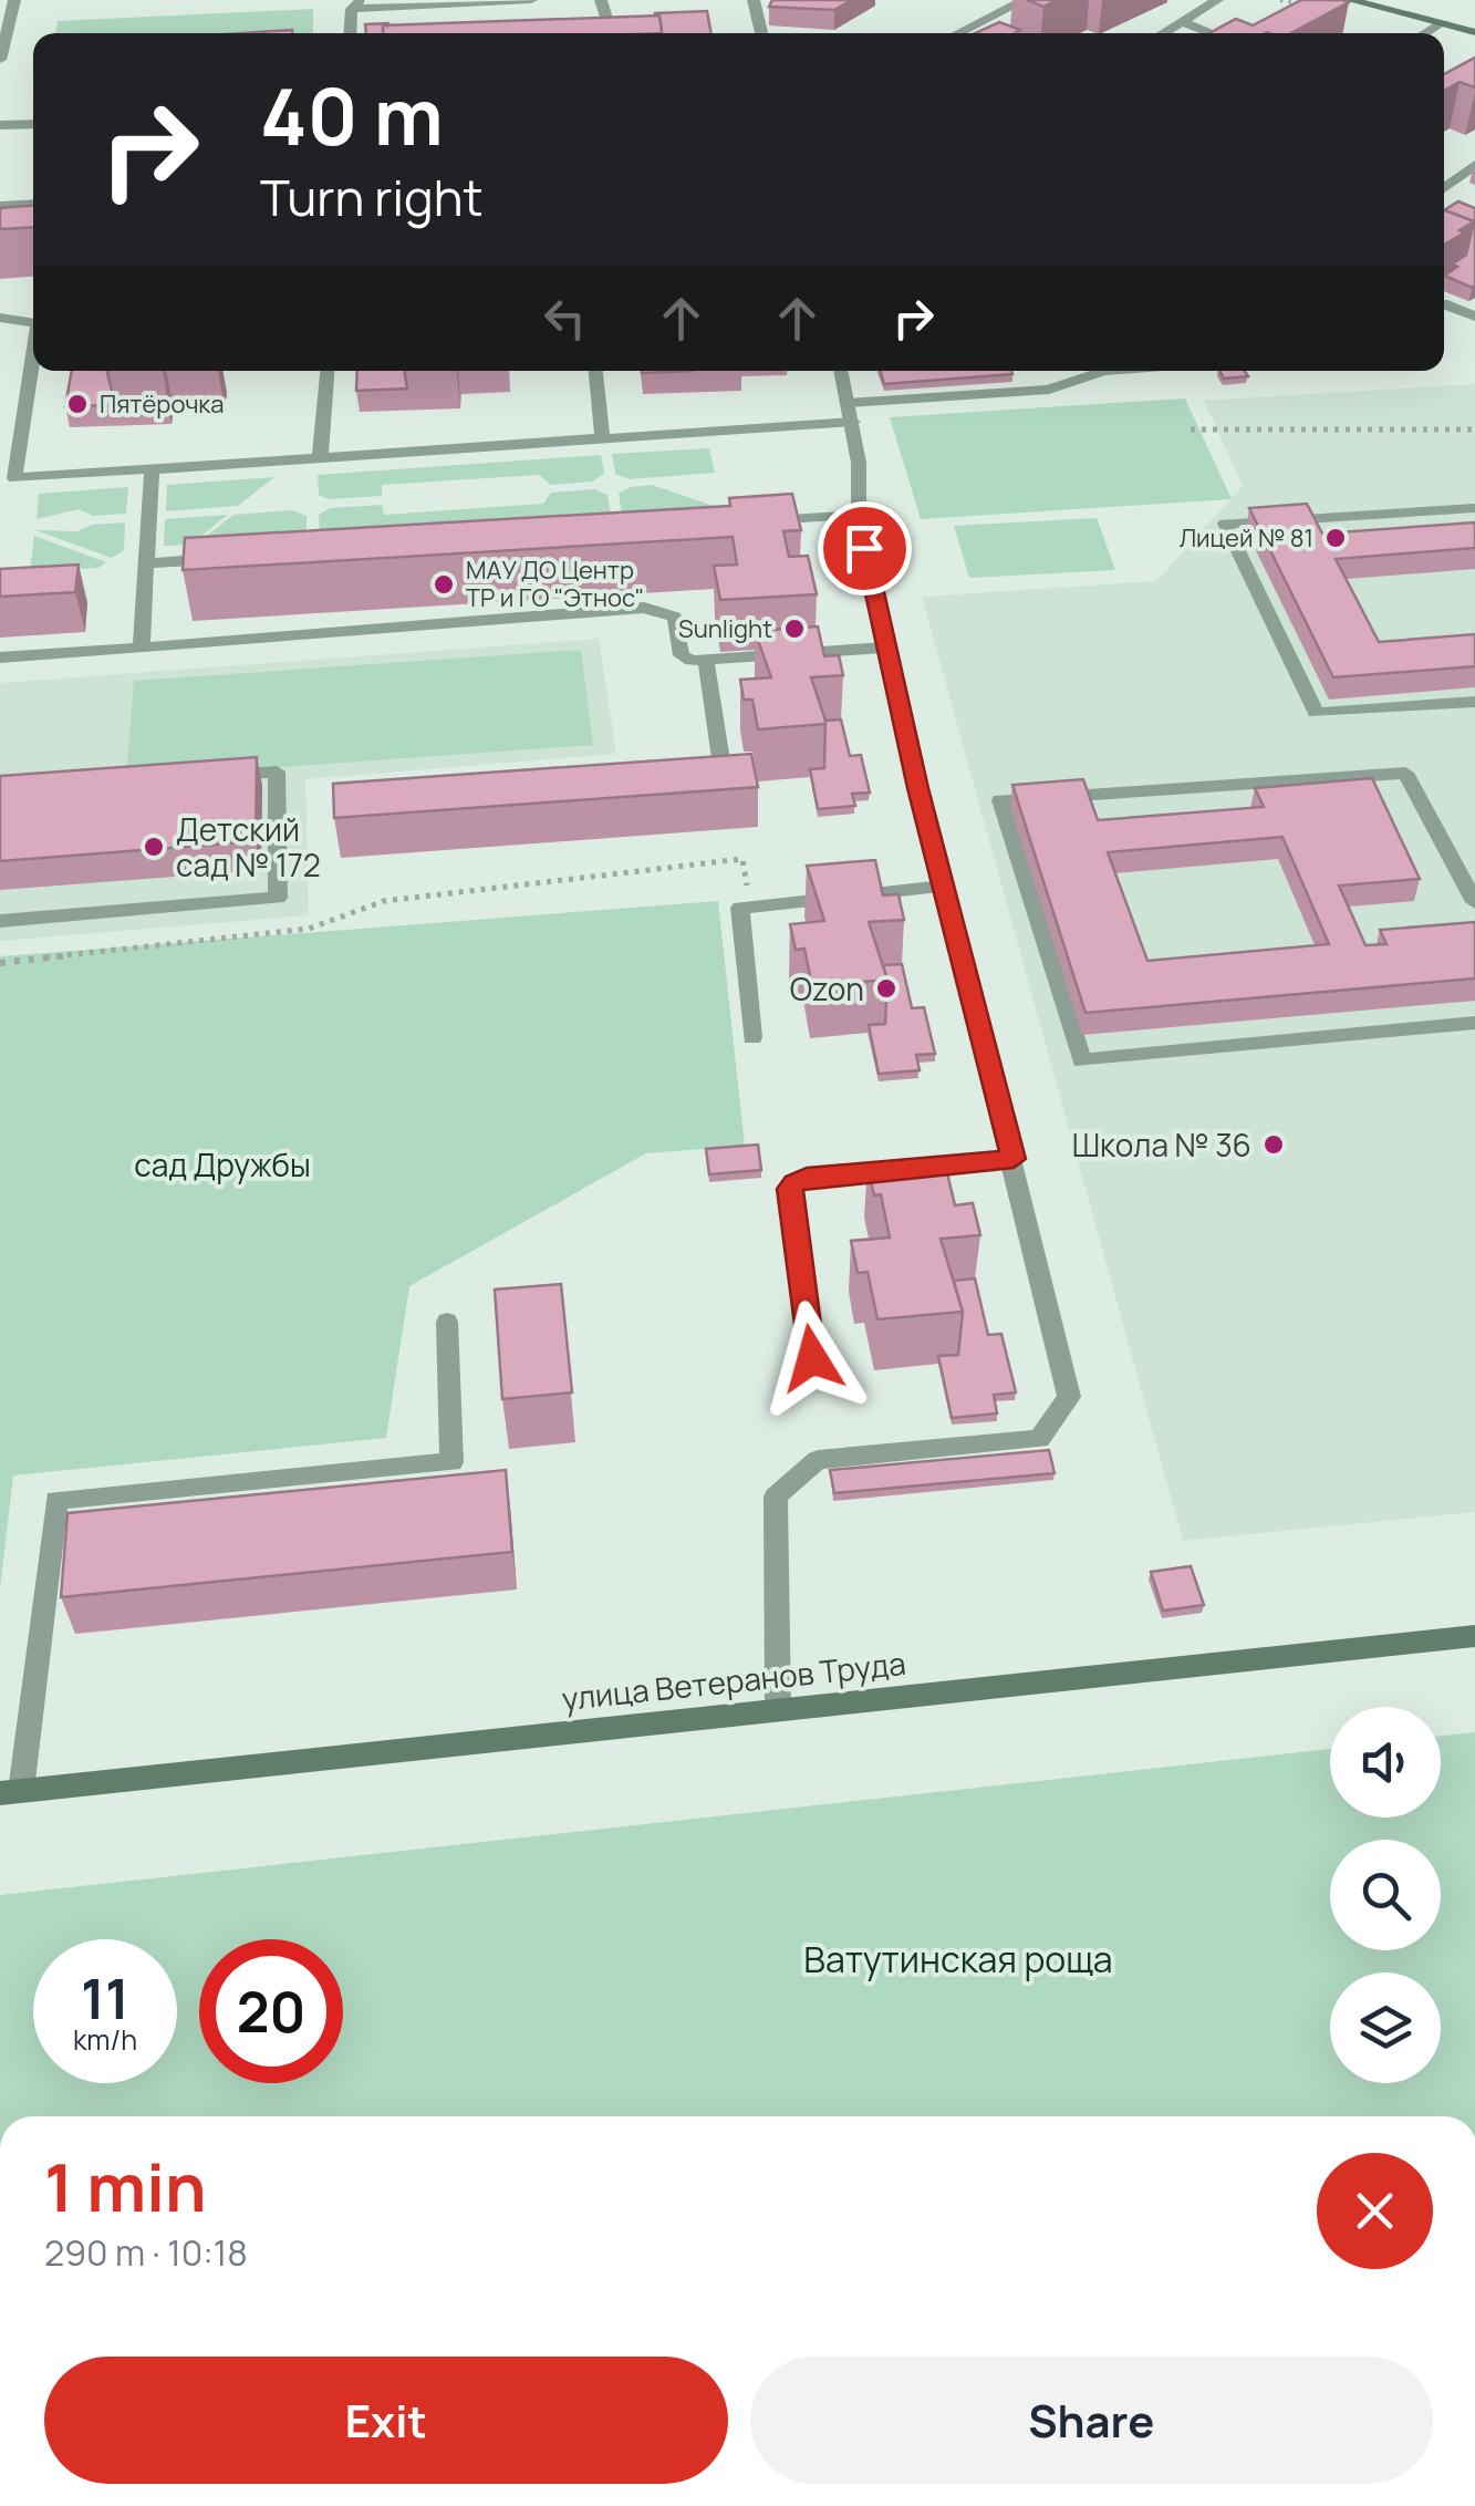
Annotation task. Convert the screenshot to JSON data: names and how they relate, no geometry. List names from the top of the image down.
{
  "streets": {
    "main road": ["улица Ветеранов Труда"]
  },
  "parks": ["сад Дружбы", "Ватутинская роща"],
  "places": [
    "Пятёрочка",
    "Лицей № 81",
    "МАУ ДО Центр ТР и ГО \"Этнос\"",
    "Sunlight",
    "Детский сад № 172",
    "Ozon",
    "Школа № 36"
  ],
  "page": {
    "turn": ["40 m", "Turn right"],
    "speed": "11 km/h",
    "limit": "20",
    "heading": ["1 min", "290 m · 10:18"],
    "buttons": ["Exit", "Share"]
  }
}
